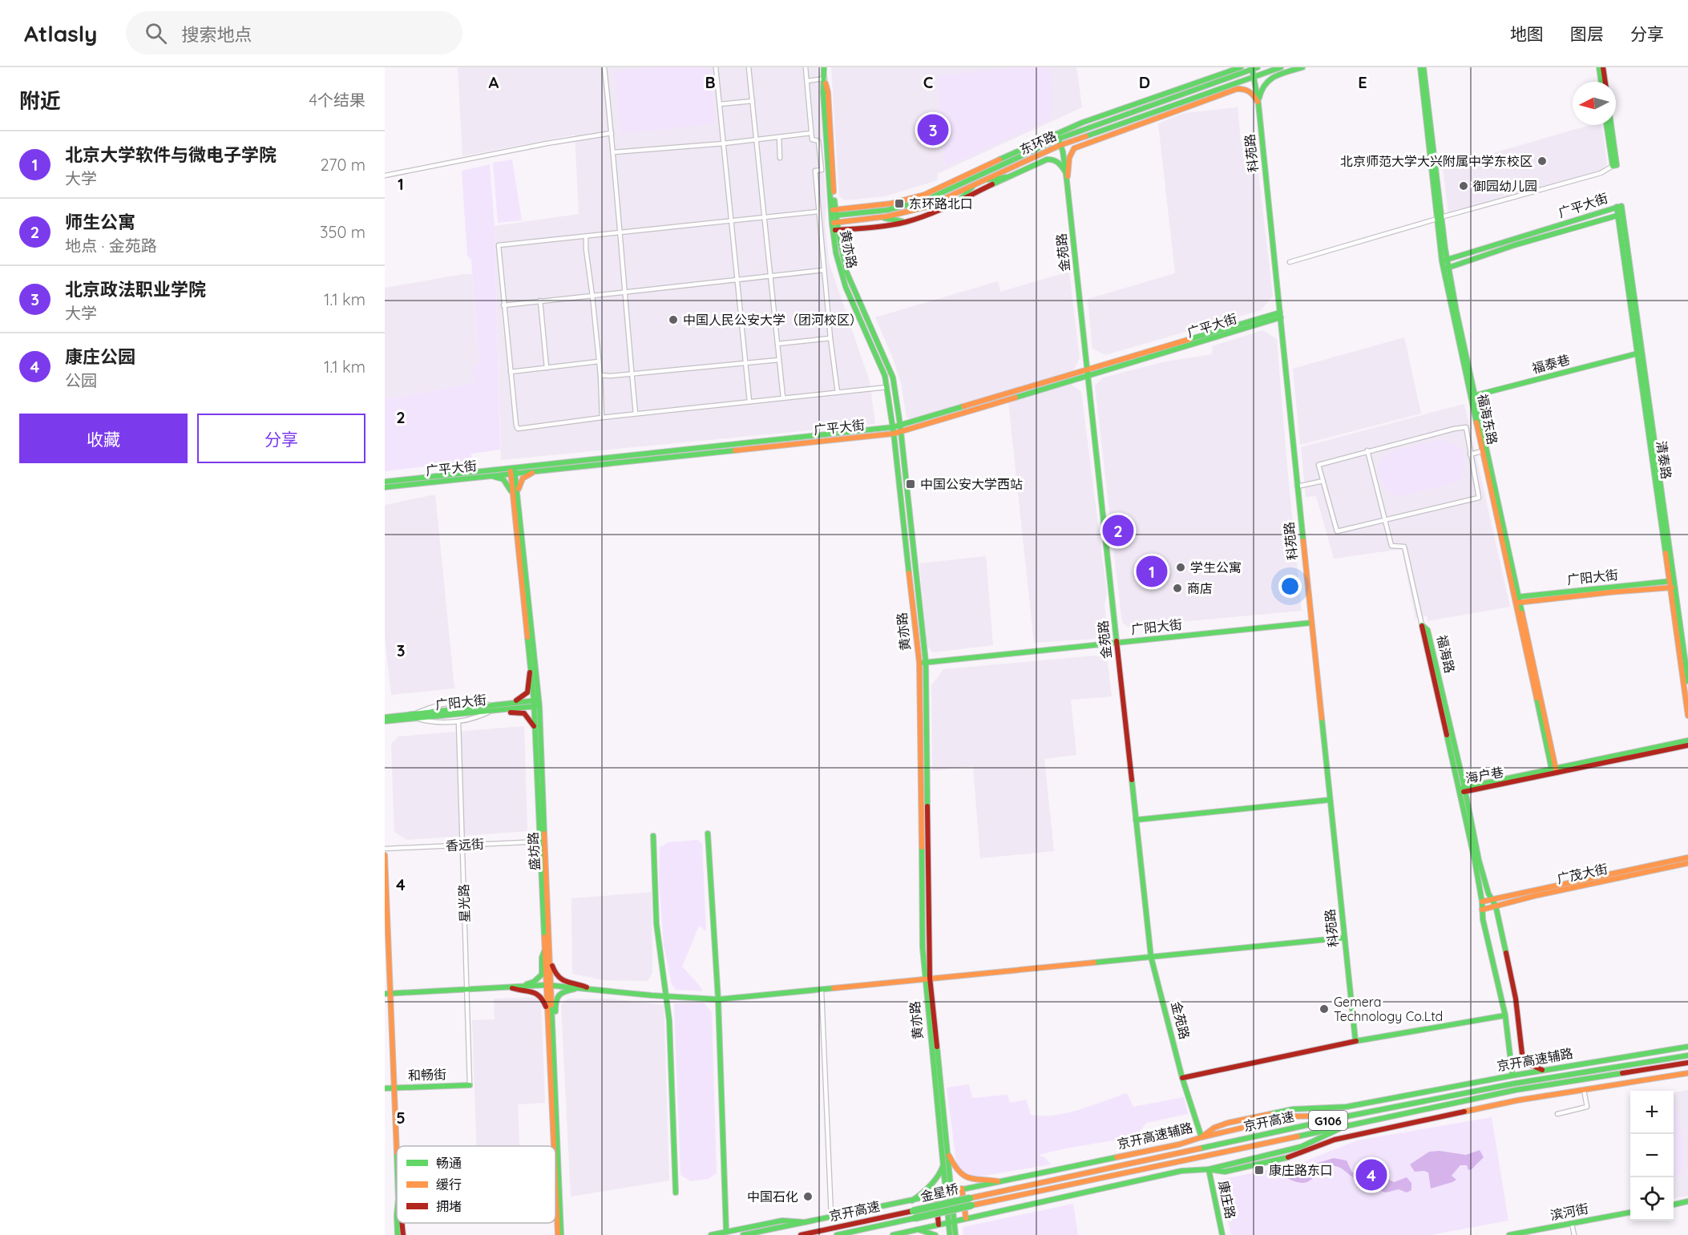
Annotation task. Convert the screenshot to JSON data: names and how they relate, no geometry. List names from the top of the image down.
{
  "streets": {
    "main road": [
      "东环路",
      "科苑路",
      "广平大街",
      "黄亦路",
      "金苑路",
      "福泰巷",
      "福海东路",
      "清泰路",
      "广阳大街",
      "福海路",
      "海户巷",
      "盛坊路",
      "广茂大街",
      "京开高速辅路",
      "和畅街",
      "G106",
      "京开高速",
      "金星桥",
      "康庄路",
      "滨河街"
    ],
    "street": ["香远街", "星光路"]
  },
  "crossings": [
    ["东环路", "科苑路"],
    ["东环路", "黄亦路"],
    ["东环路", "金苑路"],
    ["科苑路", "广平大街"],
    ["科苑路", "广阳大街"],
    ["广平大街", "黄亦路"],
    ["广平大街", "金苑路"],
    ["广平大街", "福海东路"],
    ["广平大街", "清泰路"],
    ["广平大街", "盛坊路"],
    ["黄亦路", "广阳大街"],
    ["黄亦路", "京开高速辅路"],
    ["金苑路", "广阳大街"],
    ["金苑路", "京开高速辅路"],
    ["福泰巷", "福海东路"],
    ["福泰巷", "清泰路"],
    ["福海东路", "广阳大街"],
    ["福海东路", "海户巷"],
    ["清泰路", "广阳大街"],
    ["广阳大街", "盛坊路"],
    ["福海路", "海户巷"],
    ["福海路", "广茂大街"],
    ["福海路", "京开高速辅路"],
    ["香远街", "盛坊路"],
    ["香远街", "星光路"],
    ["星光路", "和畅街"],
    ["京开高速", "金星桥"]
  ],
  "places": {
    "other": [
      "北京师范大学大兴附属中学东校区",
      "御园幼儿园",
      "中国人民公安大学（团河校区）",
      "学生公寓",
      "商店",
      "Gemera Technology Co.Ltd",
      "中国石化"
    ],
    "transit": ["东环路北口", "中国公安大学西站", "康庄路东口"]
  },
  "legend": ["畅通", "缓行", "拥堵"],
  "north": "left",
  "page": {
    "header": "Atlasly",
    "search": "搜索地点",
    "nav": ["地图", "图层", "分享"],
    "heading": ["附近", "4个结果"],
    "pins": [
      "3",
      "2",
      "1",
      "4"
    ],
    "list": [
      {
        "mark": "1",
        "name": "北京大学软件与微电子学院",
        "note": "大学",
        "value": "270 m"
      },
      {
        "mark": "2",
        "name": "师生公寓",
        "note": "地点 · 金苑路",
        "value": "350 m"
      },
      {
        "mark": "3",
        "name": "北京政法职业学院",
        "note": "大学",
        "value": "1.1 km"
      },
      {
        "mark": "4",
        "name": "康庄公园",
        "note": "公园",
        "value": "1.1 km"
      }
    ],
    "buttons": ["收藏", "分享"],
    "map_buttons": ["+", "−"]
  },
  "grid": {
    "columns": [
      "A",
      "B",
      "C",
      "D",
      "E"
    ],
    "rows": [
      "1",
      "2",
      "3",
      "4",
      "5"
    ]
  }
}
